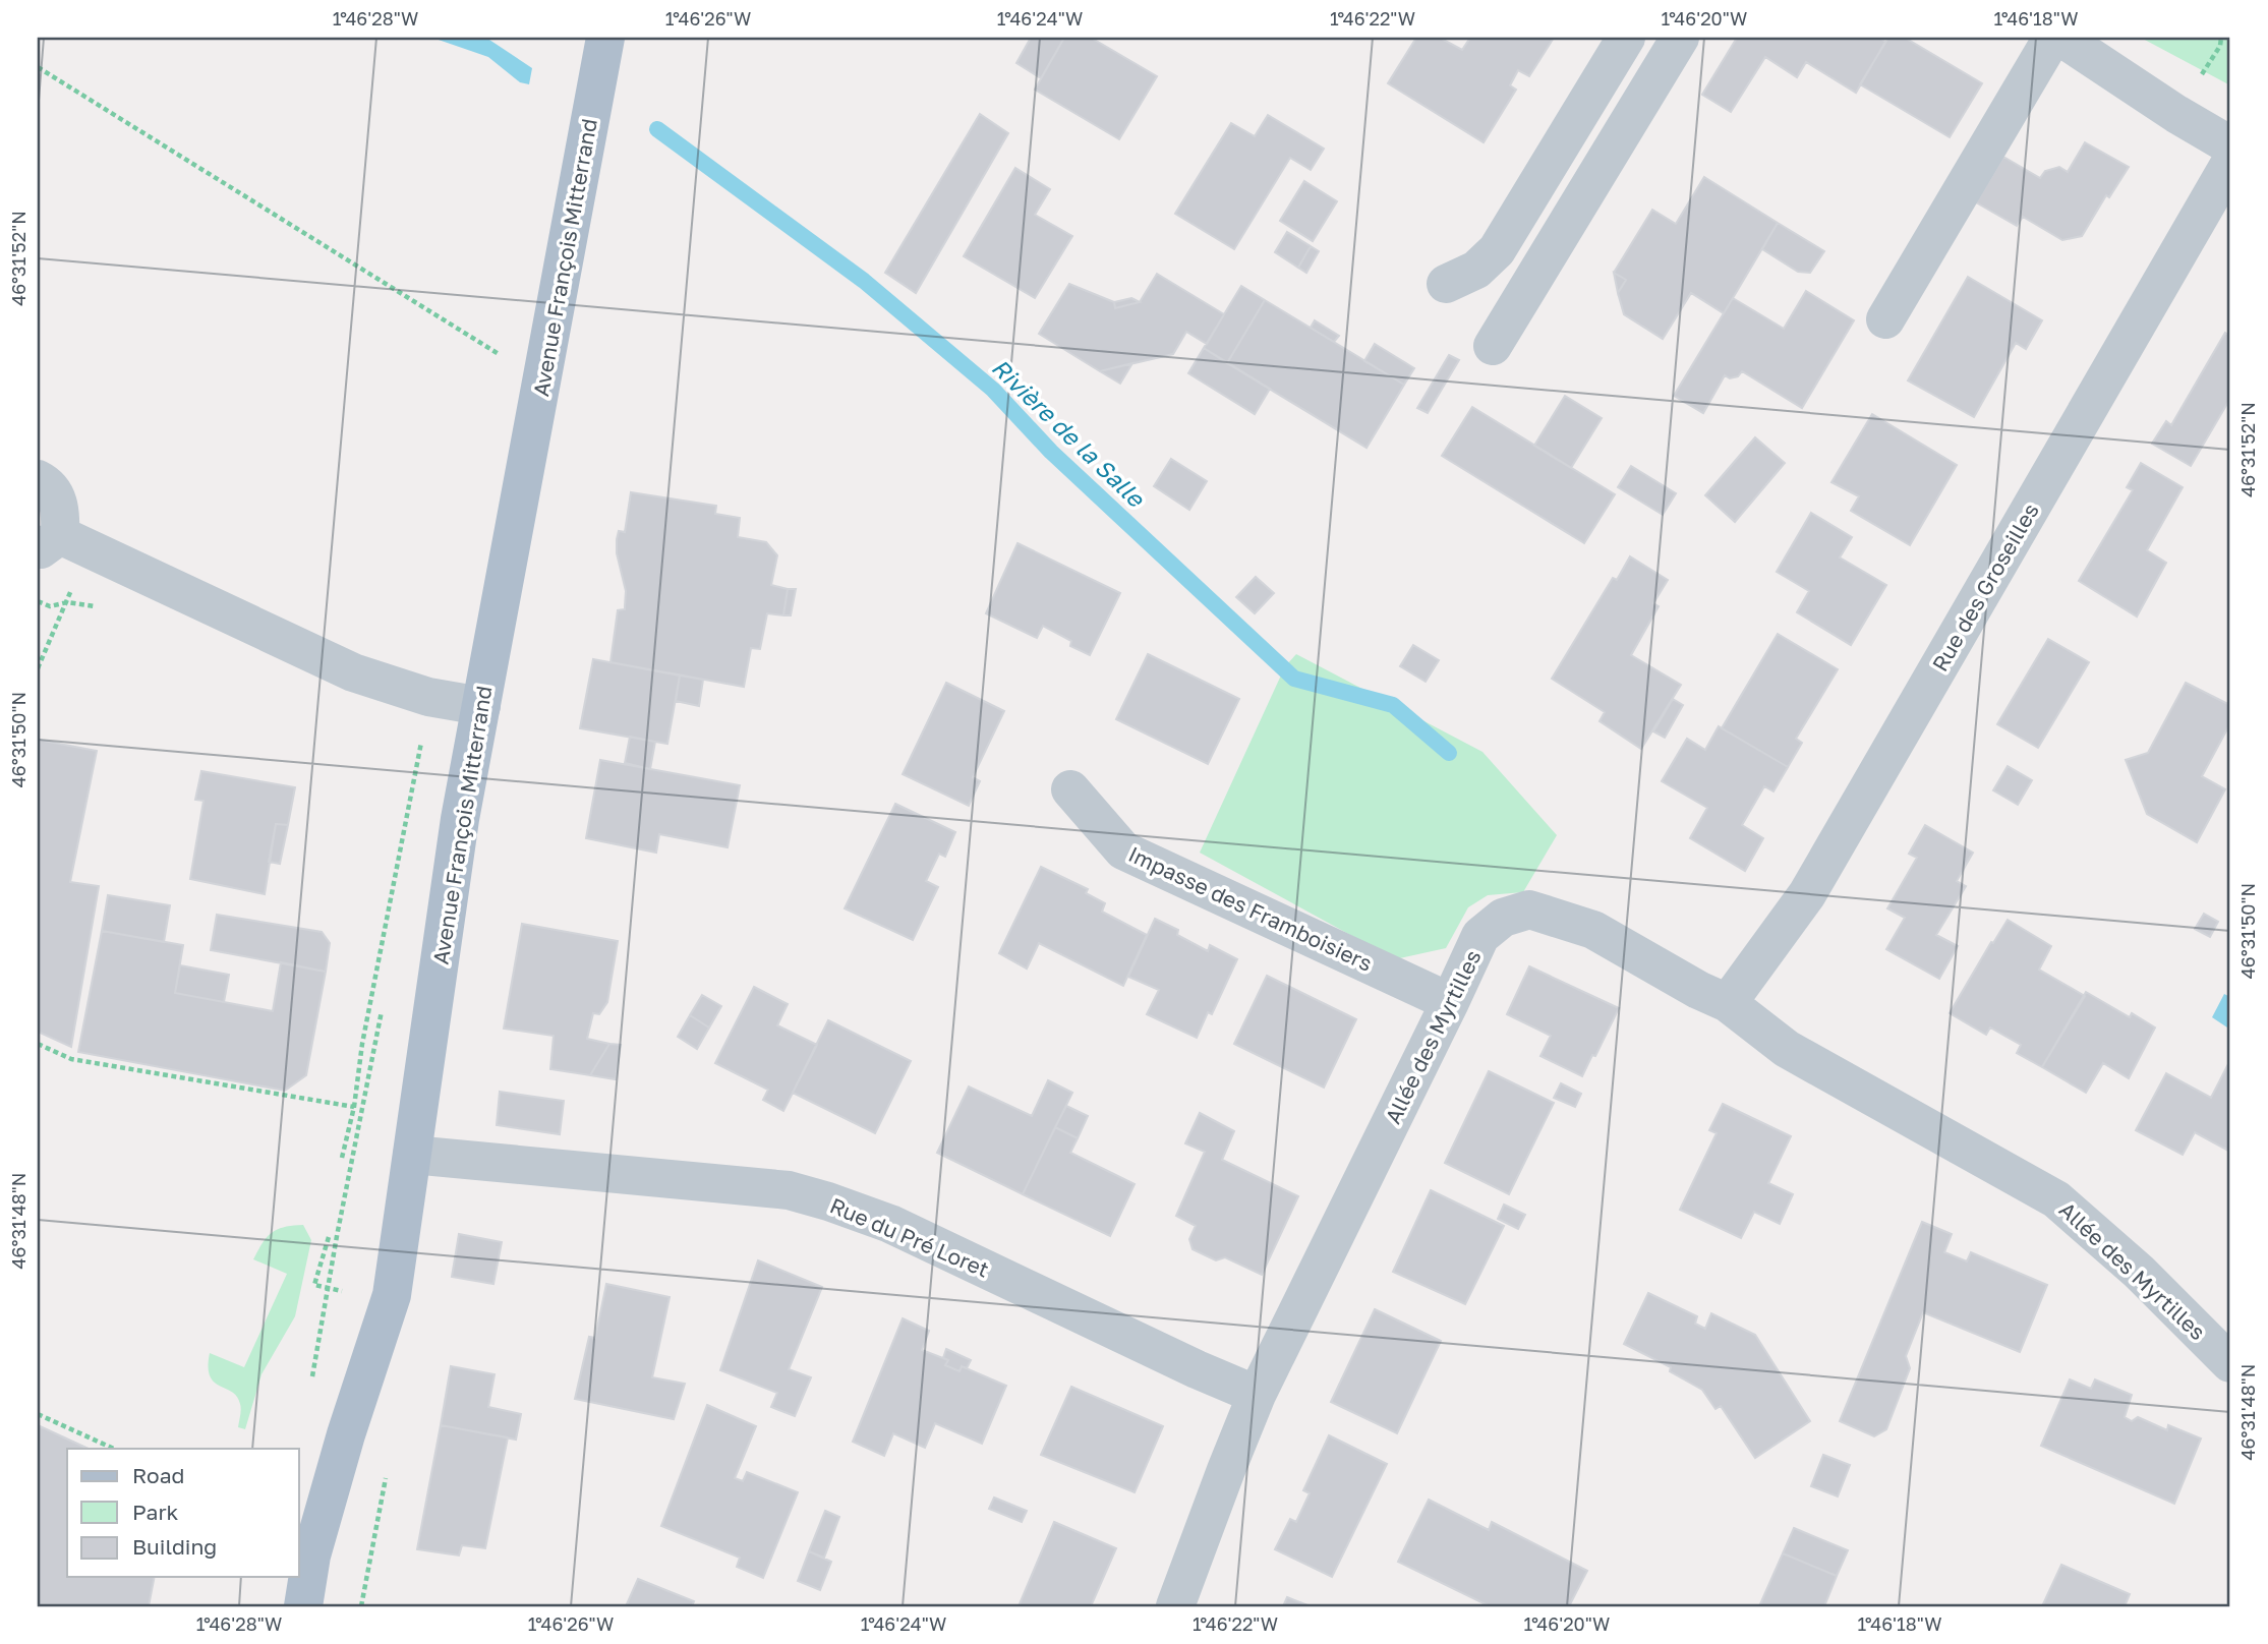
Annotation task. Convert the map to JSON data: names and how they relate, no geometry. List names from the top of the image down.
{
  "streets": {
    "main road": ["Avenue François Mitterrand"],
    "street": [
      "Rue des Groseilles",
      "Impasse des Framboisiers",
      "Allée des Myrtilles",
      "Rue du Pré Loret"
    ]
  },
  "crossings": [
    ["Avenue François Mitterrand", "Rue du Pré Loret"],
    ["Rue des Groseilles", "Allée des Myrtilles"],
    ["Impasse des Framboisiers", "Allée des Myrtilles"],
    ["Allée des Myrtilles", "Rue du Pré Loret"]
  ],
  "water": ["Rivière de la Salle"],
  "legend": ["Road", "Park", "Building"],
  "coordinates": [
    "1°46'28\"W",
    "1°46'26\"W",
    "1°46'24\"W",
    "1°46'22\"W",
    "1°46'20\"W",
    "1°46'18\"W",
    "46°31'52\"N",
    "46°31'50\"N",
    "46°31'48\"N"
  ]
}
